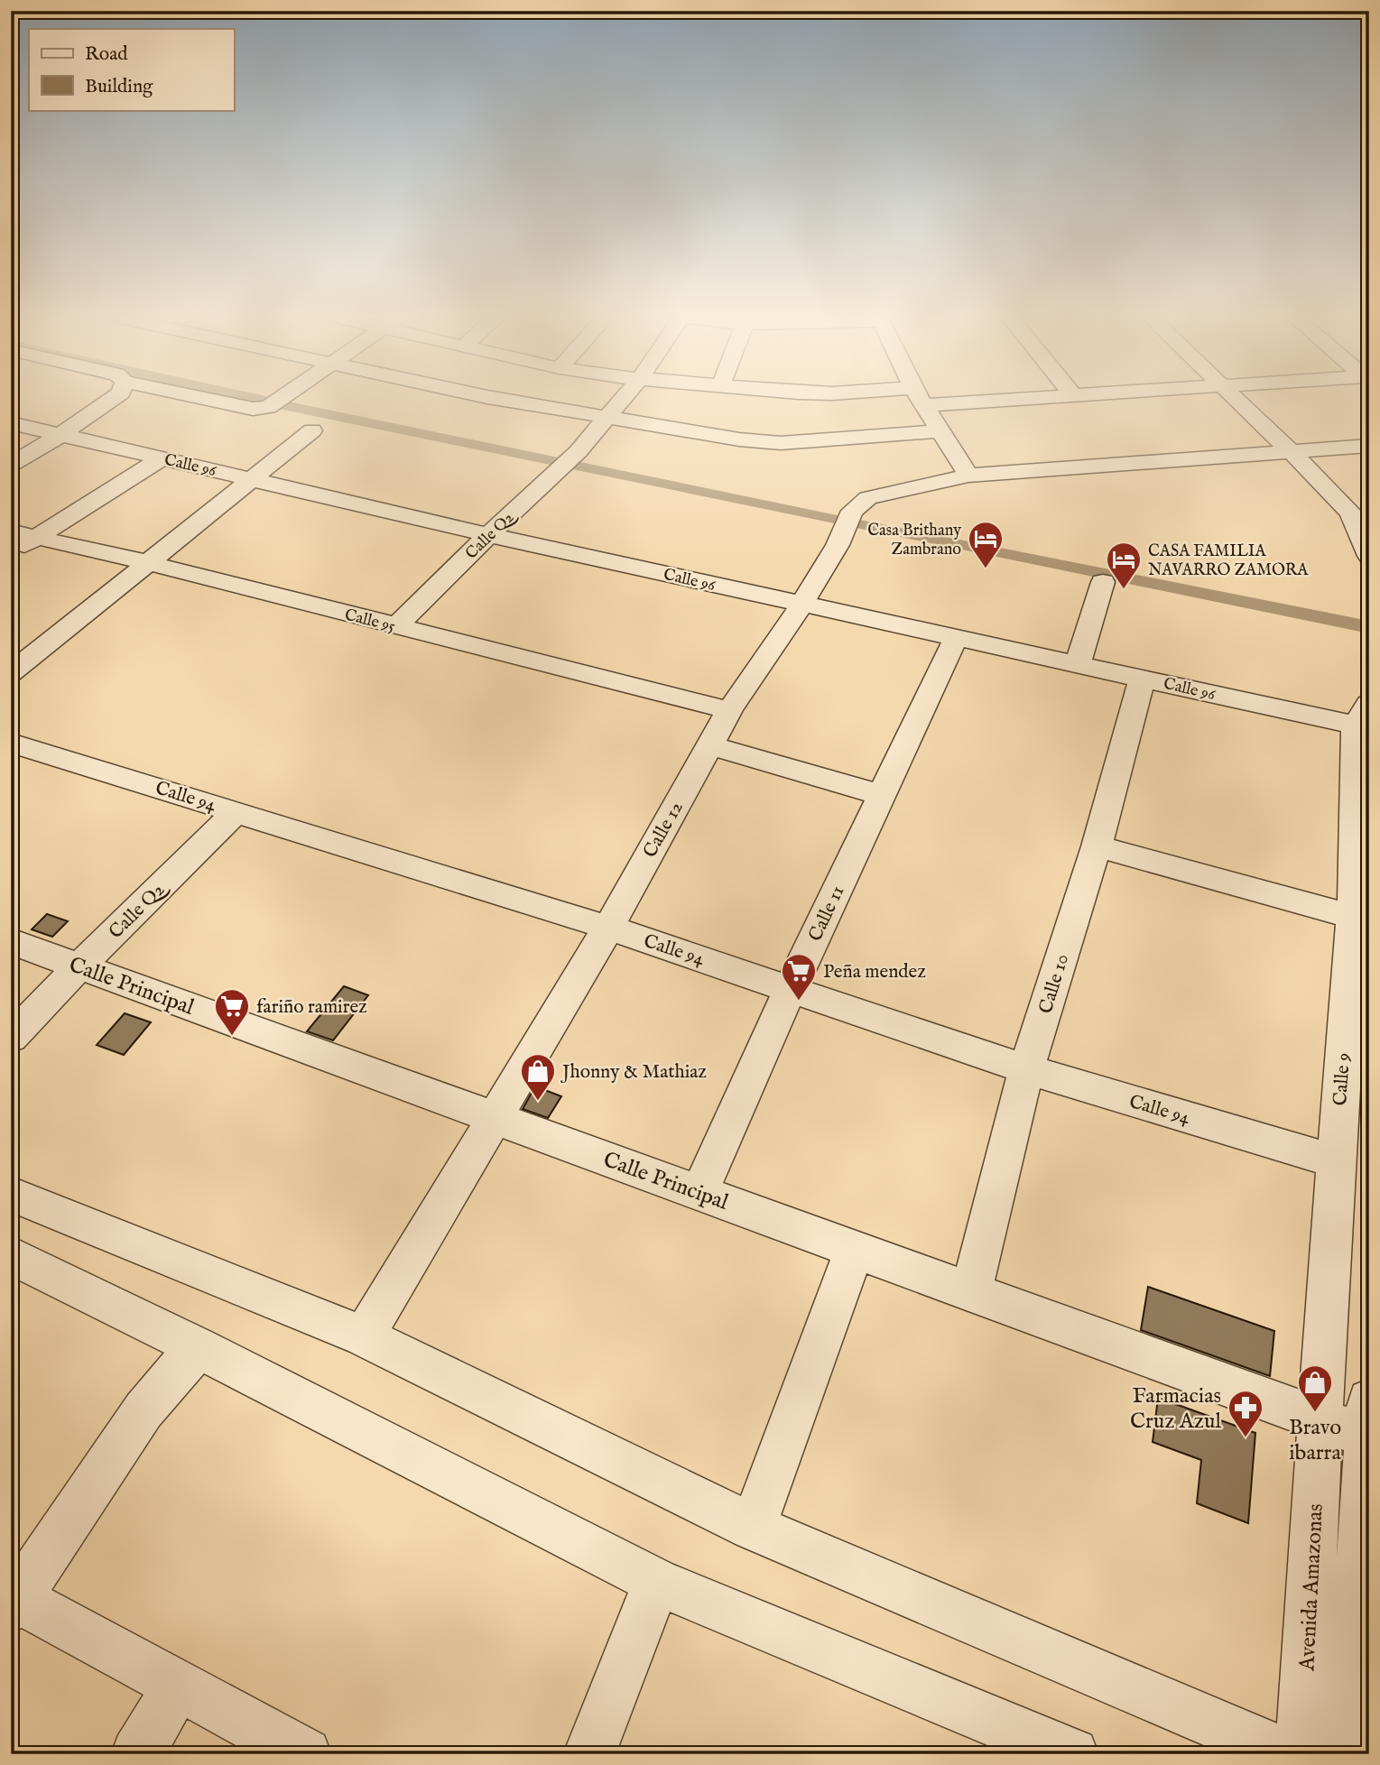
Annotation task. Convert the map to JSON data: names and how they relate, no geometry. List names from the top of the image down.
{
  "streets": {
    "street": [
      "Calle 96",
      "Calle Q2",
      "Calle 95",
      "Calle 94",
      "Calle 12",
      "Calle 11",
      "Calle 10",
      "Calle Principal",
      "Calle 9",
      "Avenida Amazonas"
    ]
  },
  "crossings": [
    ["Calle 96", "Calle Q2"],
    ["Calle 96", "Calle 12"],
    ["Calle 96", "Calle 11"],
    ["Calle 96", "Calle 10"],
    ["Calle 96", "Calle 9"],
    ["Calle Q2", "Calle 95"],
    ["Calle Q2", "Calle 94"],
    ["Calle Q2", "Calle Principal"],
    ["Calle 95", "Calle 12"],
    ["Calle 94", "Calle 12"],
    ["Calle 94", "Calle 11"],
    ["Calle 94", "Calle 10"],
    ["Calle 94", "Calle 9"],
    ["Calle 12", "Calle Principal"],
    ["Calle 11", "Calle Principal"],
    ["Calle 10", "Calle Principal"],
    ["Calle Principal", "Calle 9"],
    ["Calle Principal", "Avenida Amazonas"],
    ["Calle 9", "Avenida Amazonas"]
  ],
  "places": {
    "hotel": ["Casa Brithany Zambrano", "CASA FAMILIA NAVARRO ZAMORA"],
    "supermarket": ["Peña mendez", "fariño ramirez"],
    "shop": ["Jhonny & Mathiaz", "Bravo ibarra"],
    "pharmacy": ["Farmacias Cruz Azul"]
  },
  "legend": ["Road", "Building"]
}
